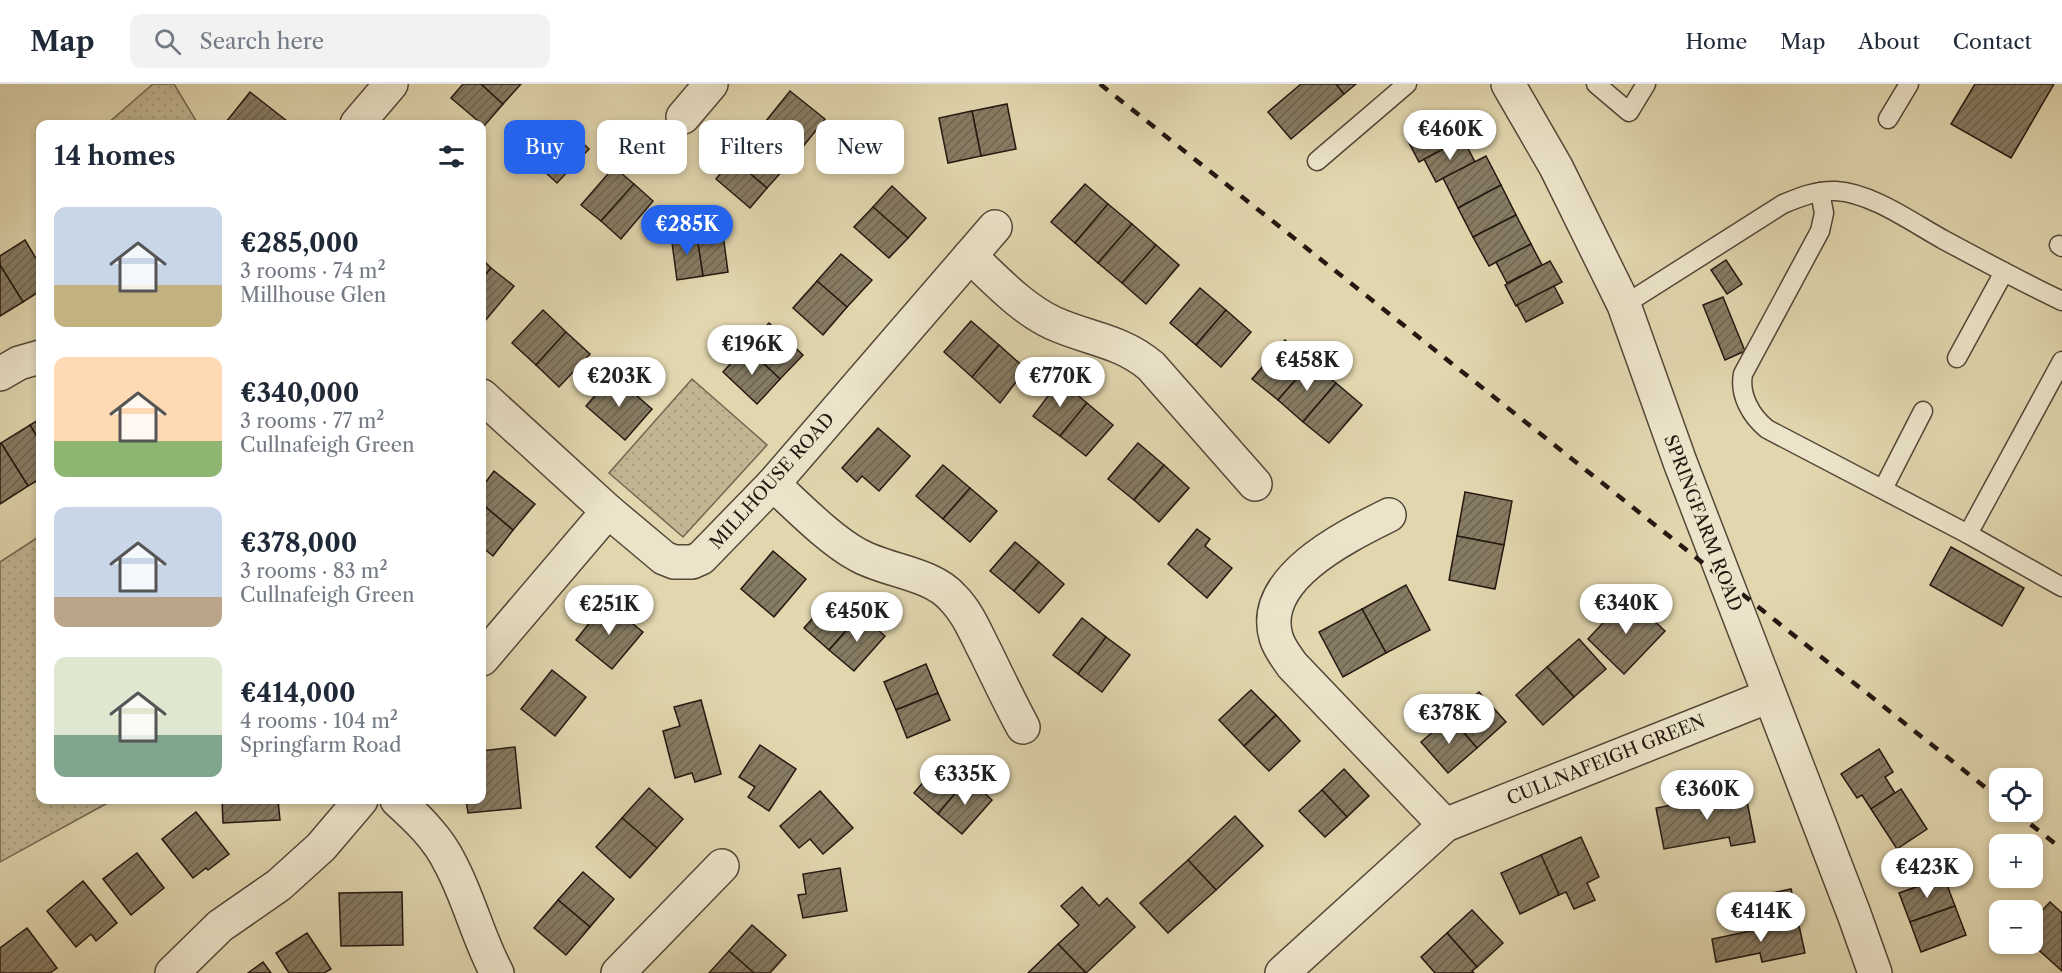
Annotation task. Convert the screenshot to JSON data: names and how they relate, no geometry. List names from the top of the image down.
{
  "streets": {
    "street": ["MILLHOUSE ROAD", "SPRINGFARM ROAD", "CULLNAFEIGH GREEN"]
  },
  "crossings": [
    ["SPRINGFARM ROAD", "CULLNAFEIGH GREEN"]
  ],
  "page": {
    "header": "Map",
    "search": "Search here",
    "nav": [
      "Home",
      "Map",
      "About",
      "Contact"
    ],
    "price": [
      "€460K",
      "€285K",
      "€196K",
      "€458K",
      "€203K",
      "€770K",
      "€340K",
      "€251K",
      "€450K",
      "€378K",
      "€335K",
      "€360K",
      "€423K",
      "€414K"
    ],
    "chip": [
      "Buy",
      "Rent",
      "Filters",
      "New"
    ],
    "heading": "14 homes",
    "list": [
      {
        "name": "€285,000",
        "note": "3 rooms · 74 m² · Millhouse Glen"
      },
      {
        "name": "€340,000",
        "note": "3 rooms · 77 m² · Cullnafeigh Green"
      },
      {
        "name": "€378,000",
        "note": "3 rooms · 83 m² · Cullnafeigh Green"
      },
      {
        "name": "€414,000",
        "note": "4 rooms · 104 m² · Springfarm Road"
      }
    ],
    "map_buttons": ["+", "−"]
  }
}
